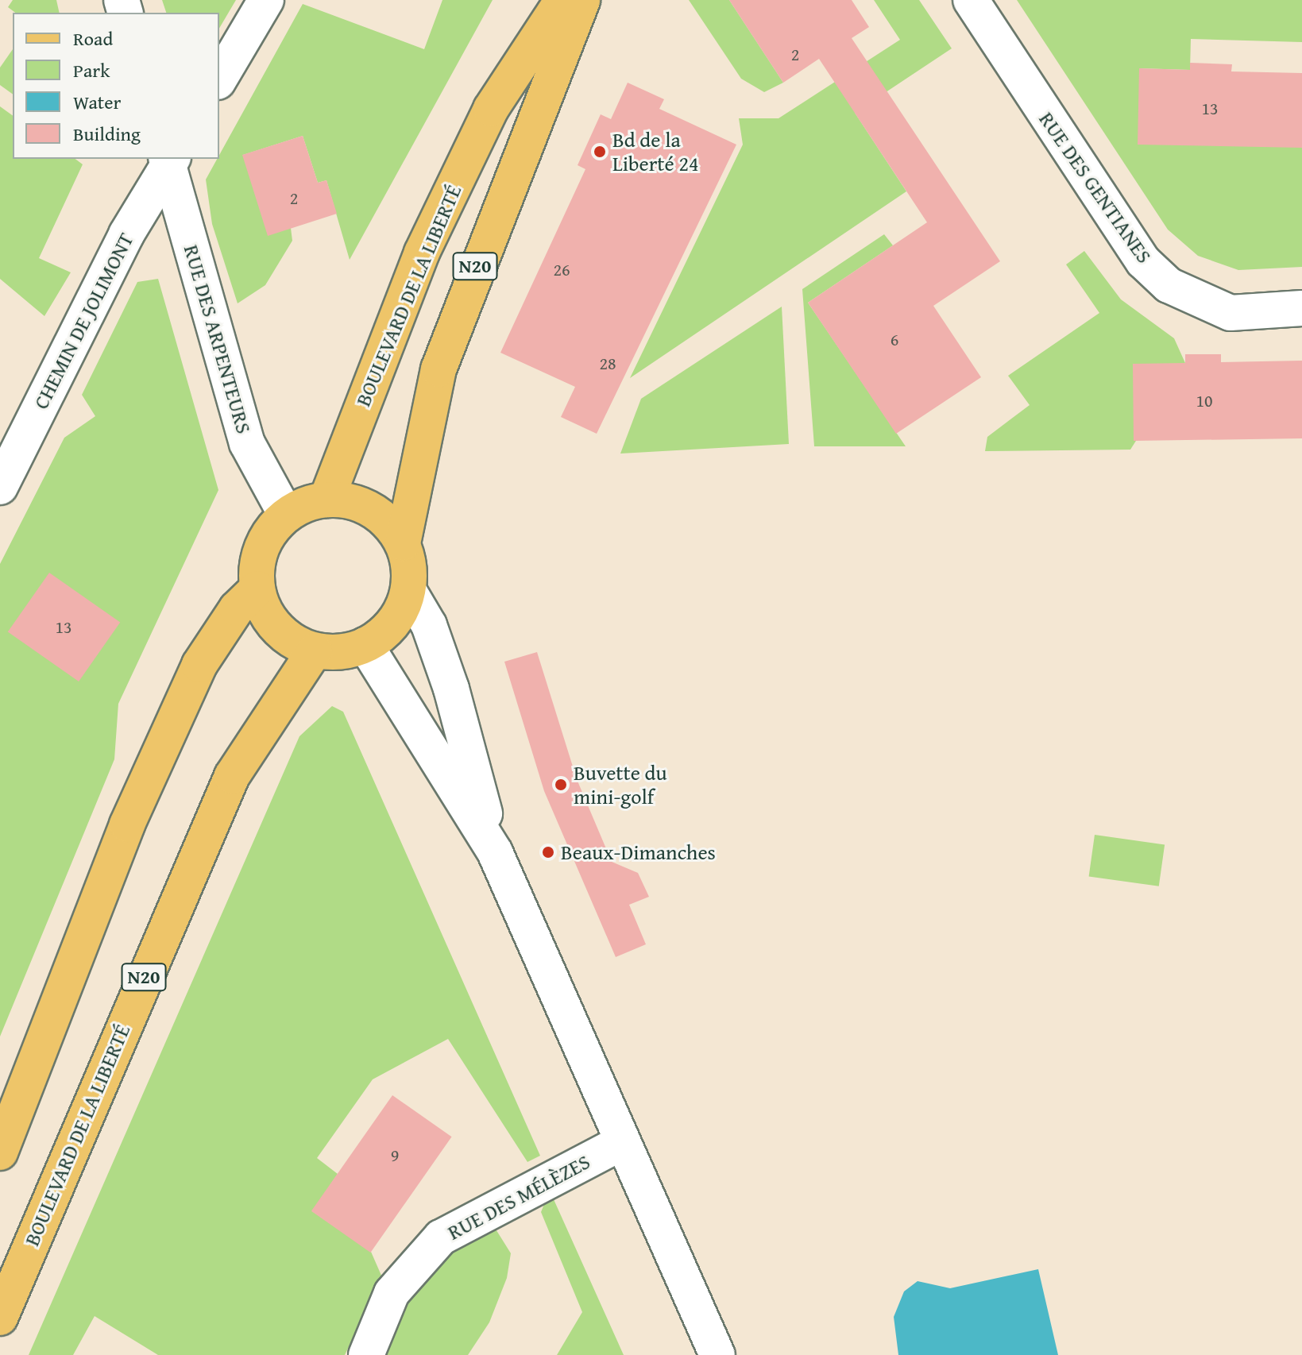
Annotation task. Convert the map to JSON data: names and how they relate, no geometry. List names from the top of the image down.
{
  "streets": {
    "main road": ["N20", "BOULEVARD DE LA LIBERTÉ"],
    "street": [
      "RUE DES GENTIANES",
      "CHEMIN DE JOLIMONT",
      "RUE DES ARPENTEURS",
      "RUE DES MÉLÈZES"
    ]
  },
  "crossings": [
    ["N20", "BOULEVARD DE LA LIBERTÉ"],
    ["N20", "RUE DES ARPENTEURS"],
    ["BOULEVARD DE LA LIBERTÉ", "RUE DES ARPENTEURS"],
    ["CHEMIN DE JOLIMONT", "RUE DES ARPENTEURS"]
  ],
  "places": ["Bd de la Liberté 24", "Buvette du mini-golf", "Beaux-Dimanches"],
  "house_numbers": [
    "2",
    "13",
    "2",
    "26",
    "6",
    "28",
    "10",
    "13",
    "9"
  ],
  "legend": [
    "Road",
    "Park",
    "Water",
    "Building"
  ]
}
